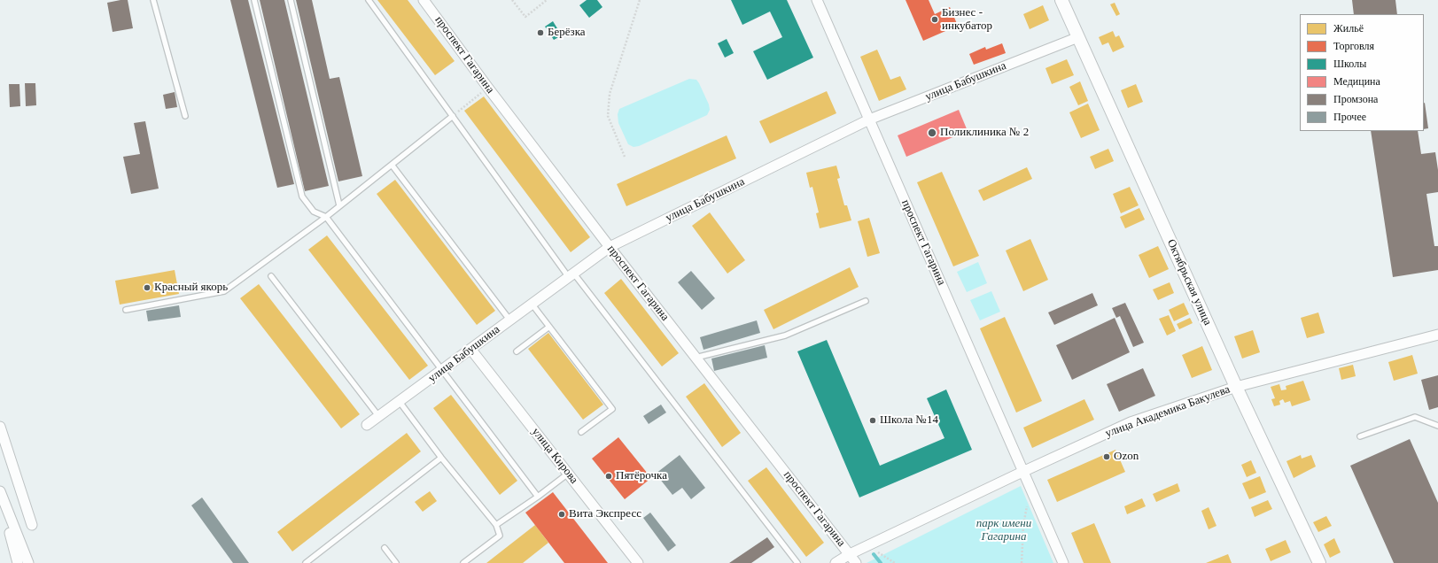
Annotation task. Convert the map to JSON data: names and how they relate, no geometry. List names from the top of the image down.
{
  "streets": {
    "street": [
      "проспект Гагарина",
      "улица Бабушкина",
      "Октябрьская улица",
      "улица Академика Бакулева",
      "улица Кирова"
    ]
  },
  "crossings": [
    ["проспект Гагарина", "улица Бабушкина"],
    ["проспект Гагарина", "улица Академика Бакулева"],
    ["улица Бабушкина", "Октябрьская улица"],
    ["улица Бабушкина", "улица Кирова"],
    ["Октябрьская улица", "улица Академика Бакулева"]
  ],
  "parks": ["парк имени Гагарина"],
  "places": [
    "Бизнес - инкубатор",
    "Берёзка",
    "Поликлиника № 2",
    "Красный якорь",
    "Школа №14",
    "Ozon",
    "Пятёрочка",
    "Вита Экспресс"
  ],
  "legend": [
    "Жильё",
    "Торговля",
    "Школы",
    "Медицина",
    "Промзона",
    "Прочее"
  ]
}
